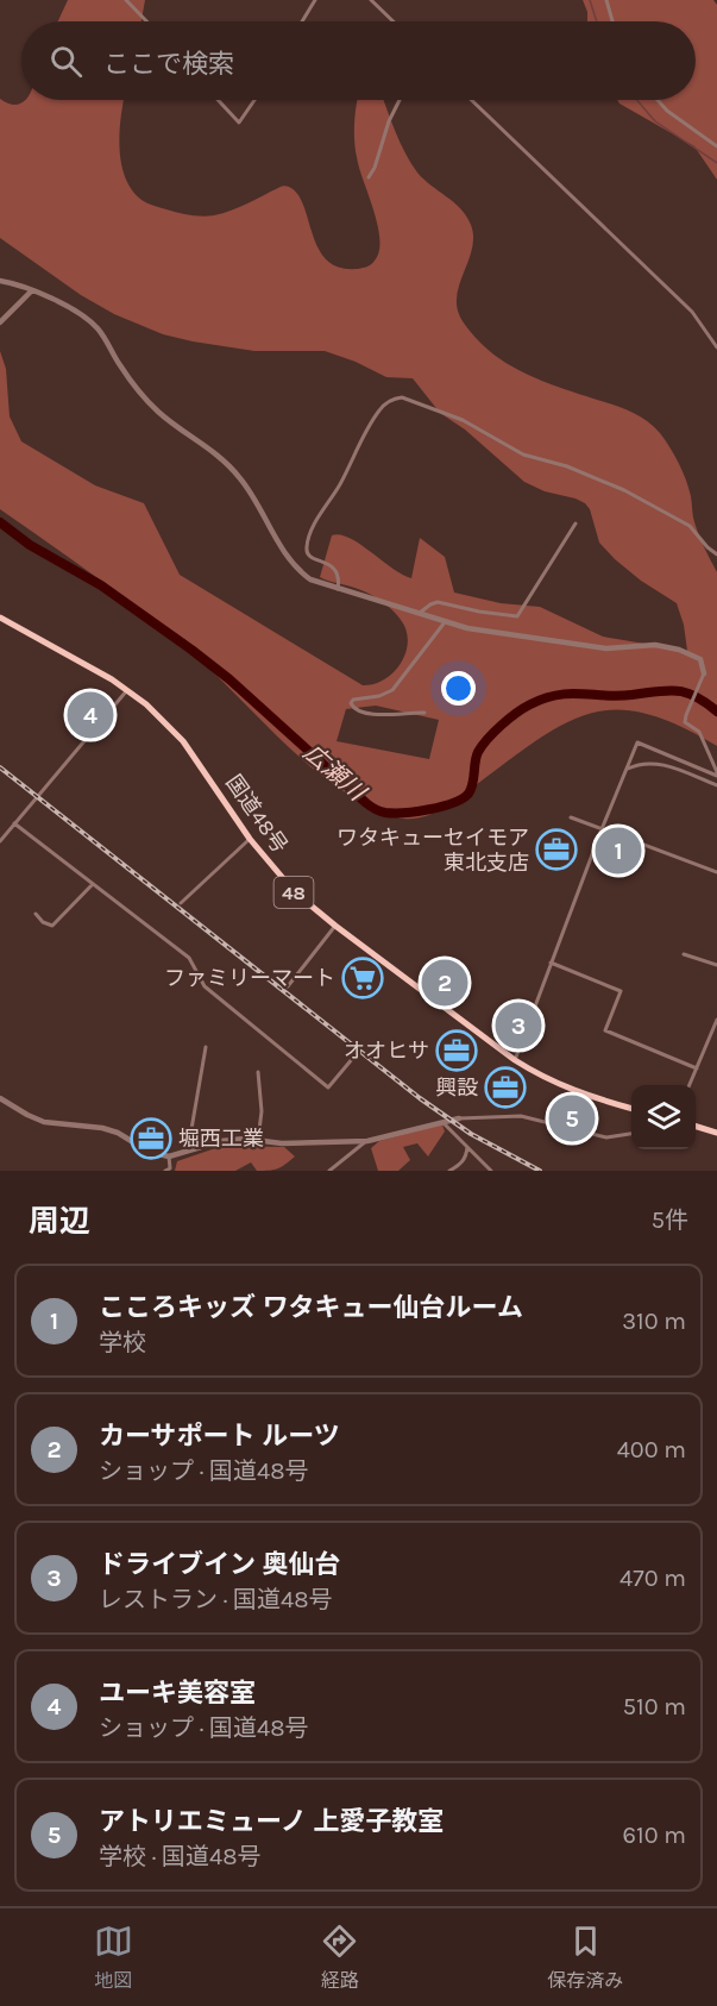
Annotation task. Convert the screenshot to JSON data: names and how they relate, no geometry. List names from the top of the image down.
{
  "streets": {
    "highway": ["国道48号", "48"]
  },
  "water": ["広瀬川"],
  "places": {
    "office": [
      "ワタキューセイモア 東北支店",
      "オオヒサ",
      "興設",
      "堀西工業"
    ],
    "supermarket": ["ファミリーマート"]
  },
  "page": {
    "search": "ここで検索",
    "pins": [
      "4",
      "1",
      "2",
      "3",
      "5"
    ],
    "heading": ["周辺", "5件"],
    "list": [
      {
        "mark": "1",
        "name": "こころキッズ ワタキュー仙台ルーム",
        "note": "学校",
        "value": "310 m"
      },
      {
        "mark": "2",
        "name": "カーサポート ルーツ",
        "note": "ショップ · 国道48号",
        "value": "400 m"
      },
      {
        "mark": "3",
        "name": "ドライブイン 奥仙台",
        "note": "レストラン · 国道48号",
        "value": "470 m"
      },
      {
        "mark": "4",
        "name": "ユーキ美容室",
        "note": "ショップ · 国道48号",
        "value": "510 m"
      },
      {
        "mark": "5",
        "name": "アトリエミューノ 上愛子教室",
        "note": "学校 · 国道48号",
        "value": "610 m"
      }
    ],
    "nav": ["地図", "経路", "保存済み"]
  }
}
